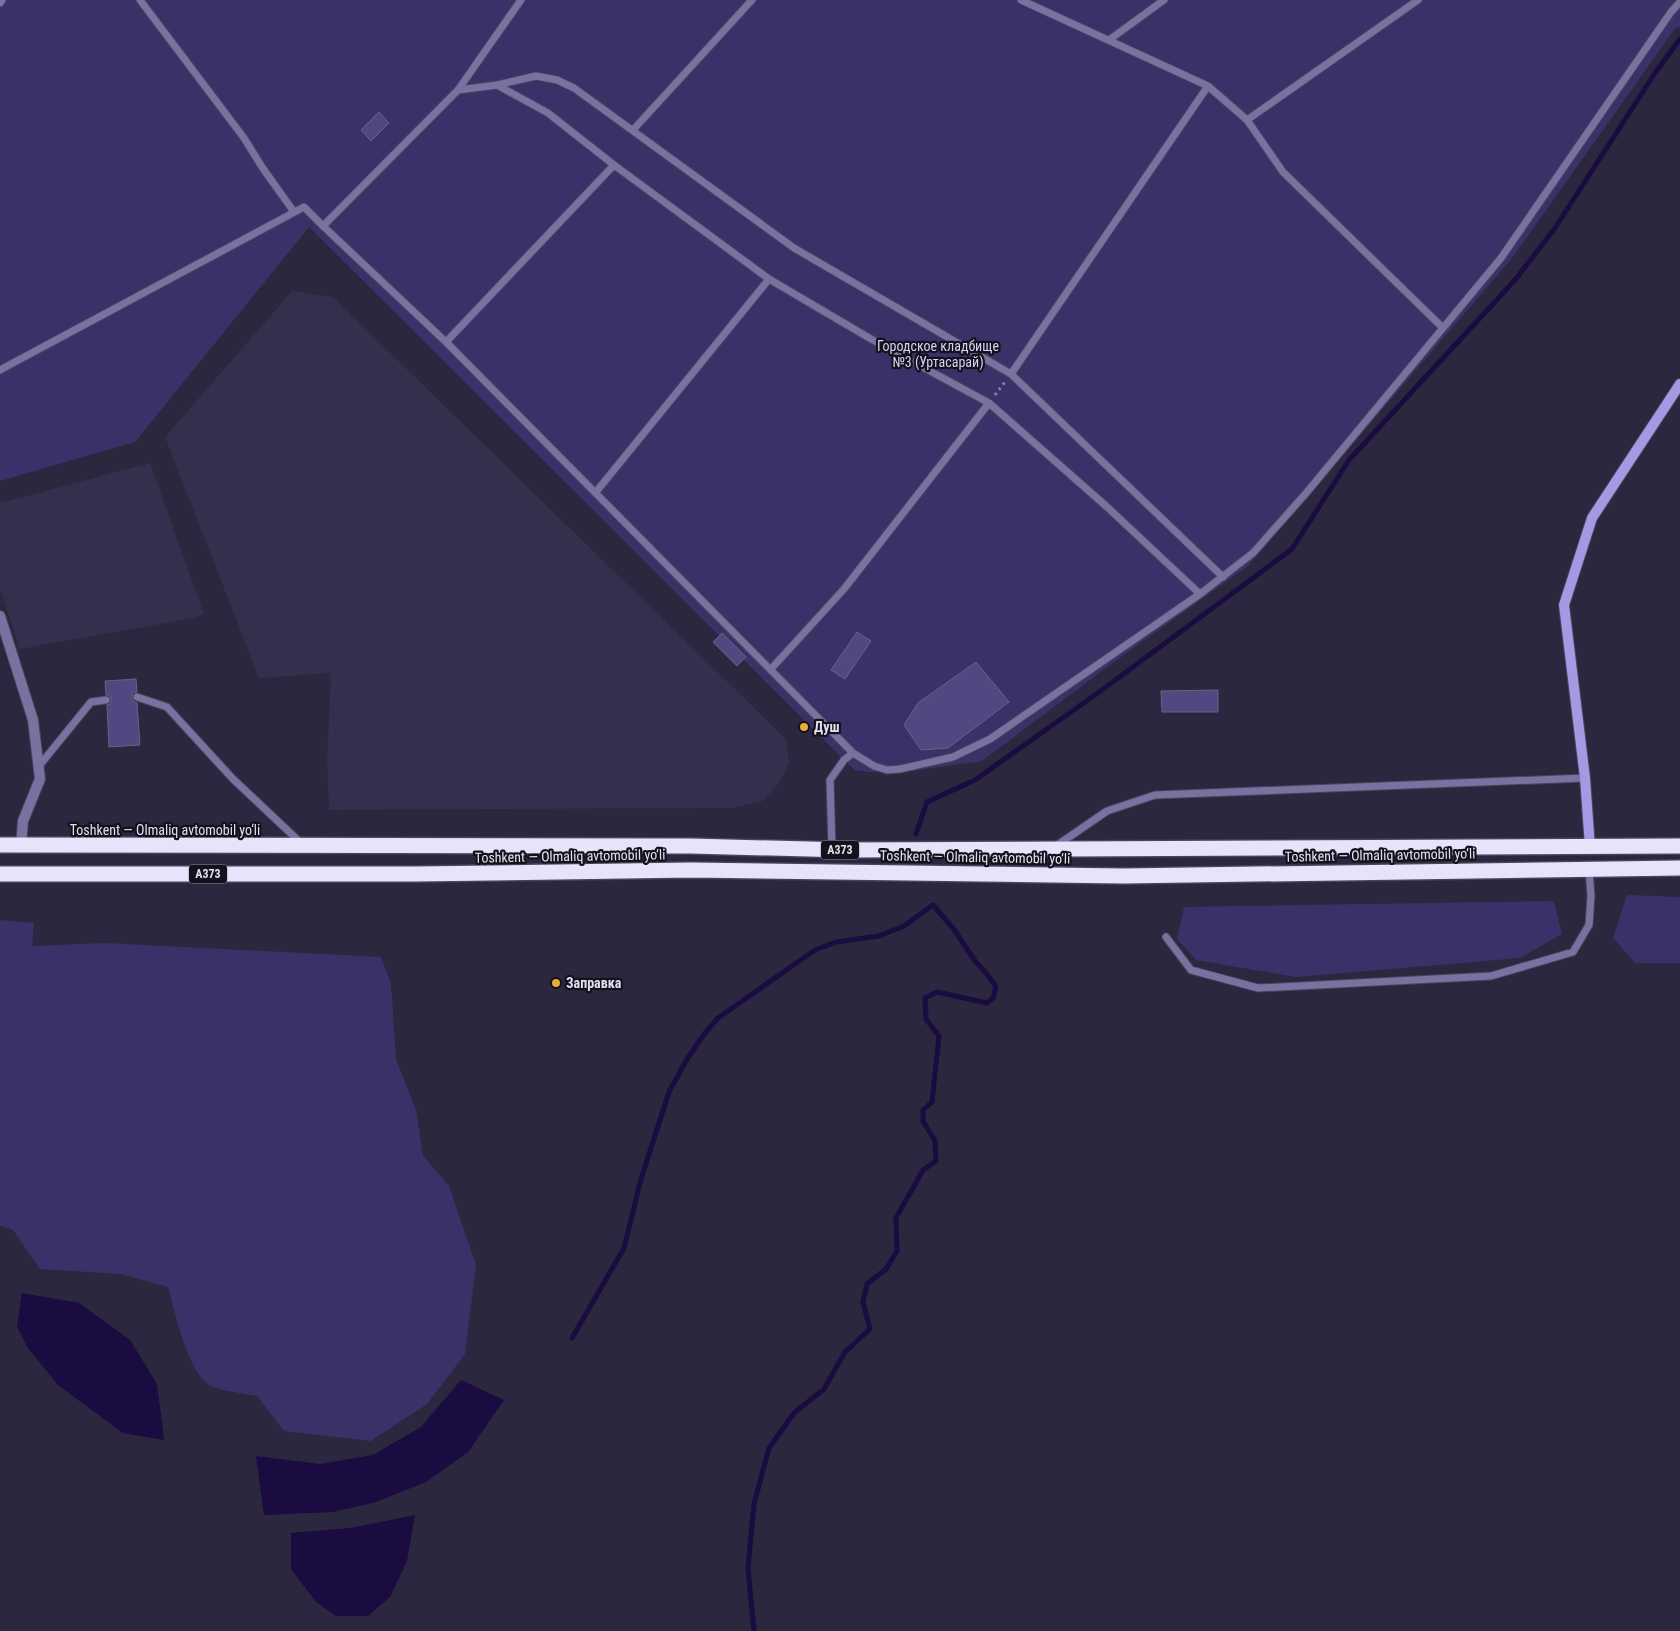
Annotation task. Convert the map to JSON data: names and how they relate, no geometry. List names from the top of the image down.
{
  "streets": {
    "highway": ["Toshkent — Olmaliq avtomobil yo‘li", "A373"]
  },
  "parks": ["Городское кладбище №3 (Уртасарай)"],
  "places": ["Душ", "Заправка"]
}
